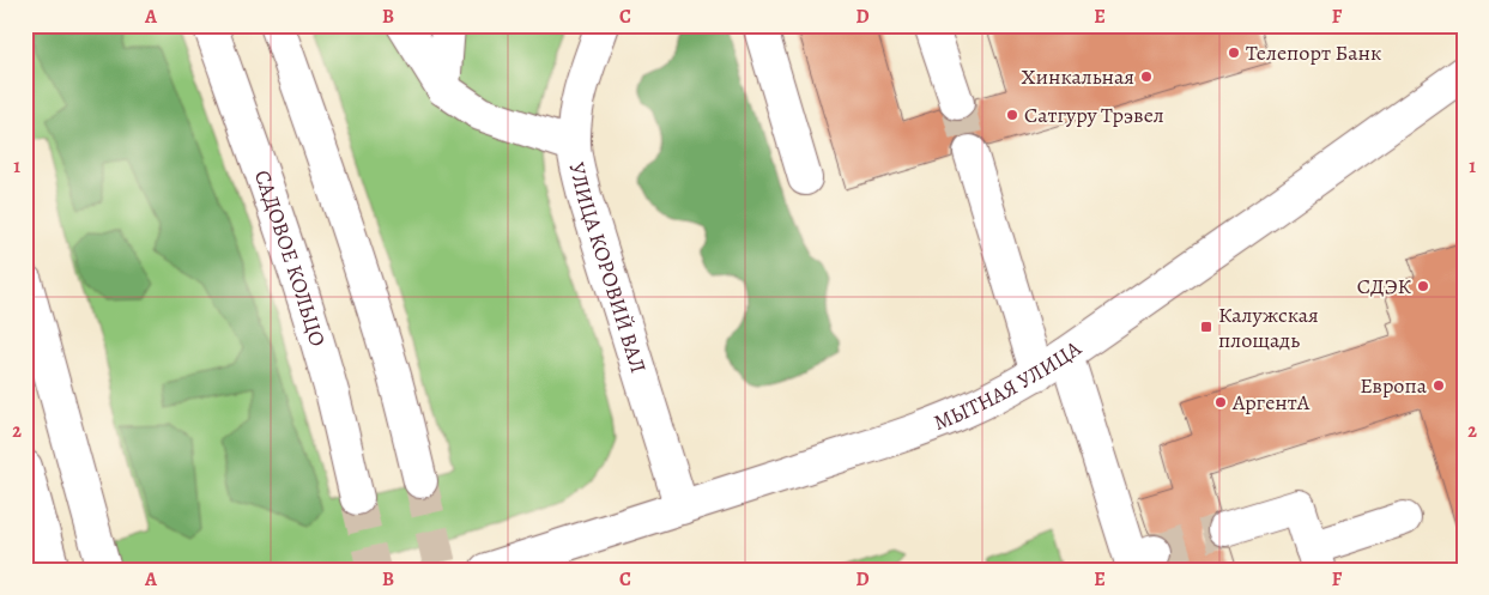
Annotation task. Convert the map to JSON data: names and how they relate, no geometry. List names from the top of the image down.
{
  "streets": {
    "main road": ["САДОВОЕ КОЛЬЦО", "УЛИЦА КОРОВИЙ ВАЛ", "МЫТНАЯ УЛИЦА"]
  },
  "crossings": [
    ["УЛИЦА КОРОВИЙ ВАЛ", "МЫТНАЯ УЛИЦА"]
  ],
  "places": {
    "other": [
      "Телепорт Банк",
      "Хинкальная",
      "Сатгуру Трэвел",
      "СДЭК",
      "Европа",
      "АргентА"
    ],
    "transit": ["Калужская площадь"]
  },
  "grid": {
    "columns": [
      "A",
      "B",
      "C",
      "D",
      "E",
      "F"
    ],
    "rows": ["1", "2"]
  }
}
